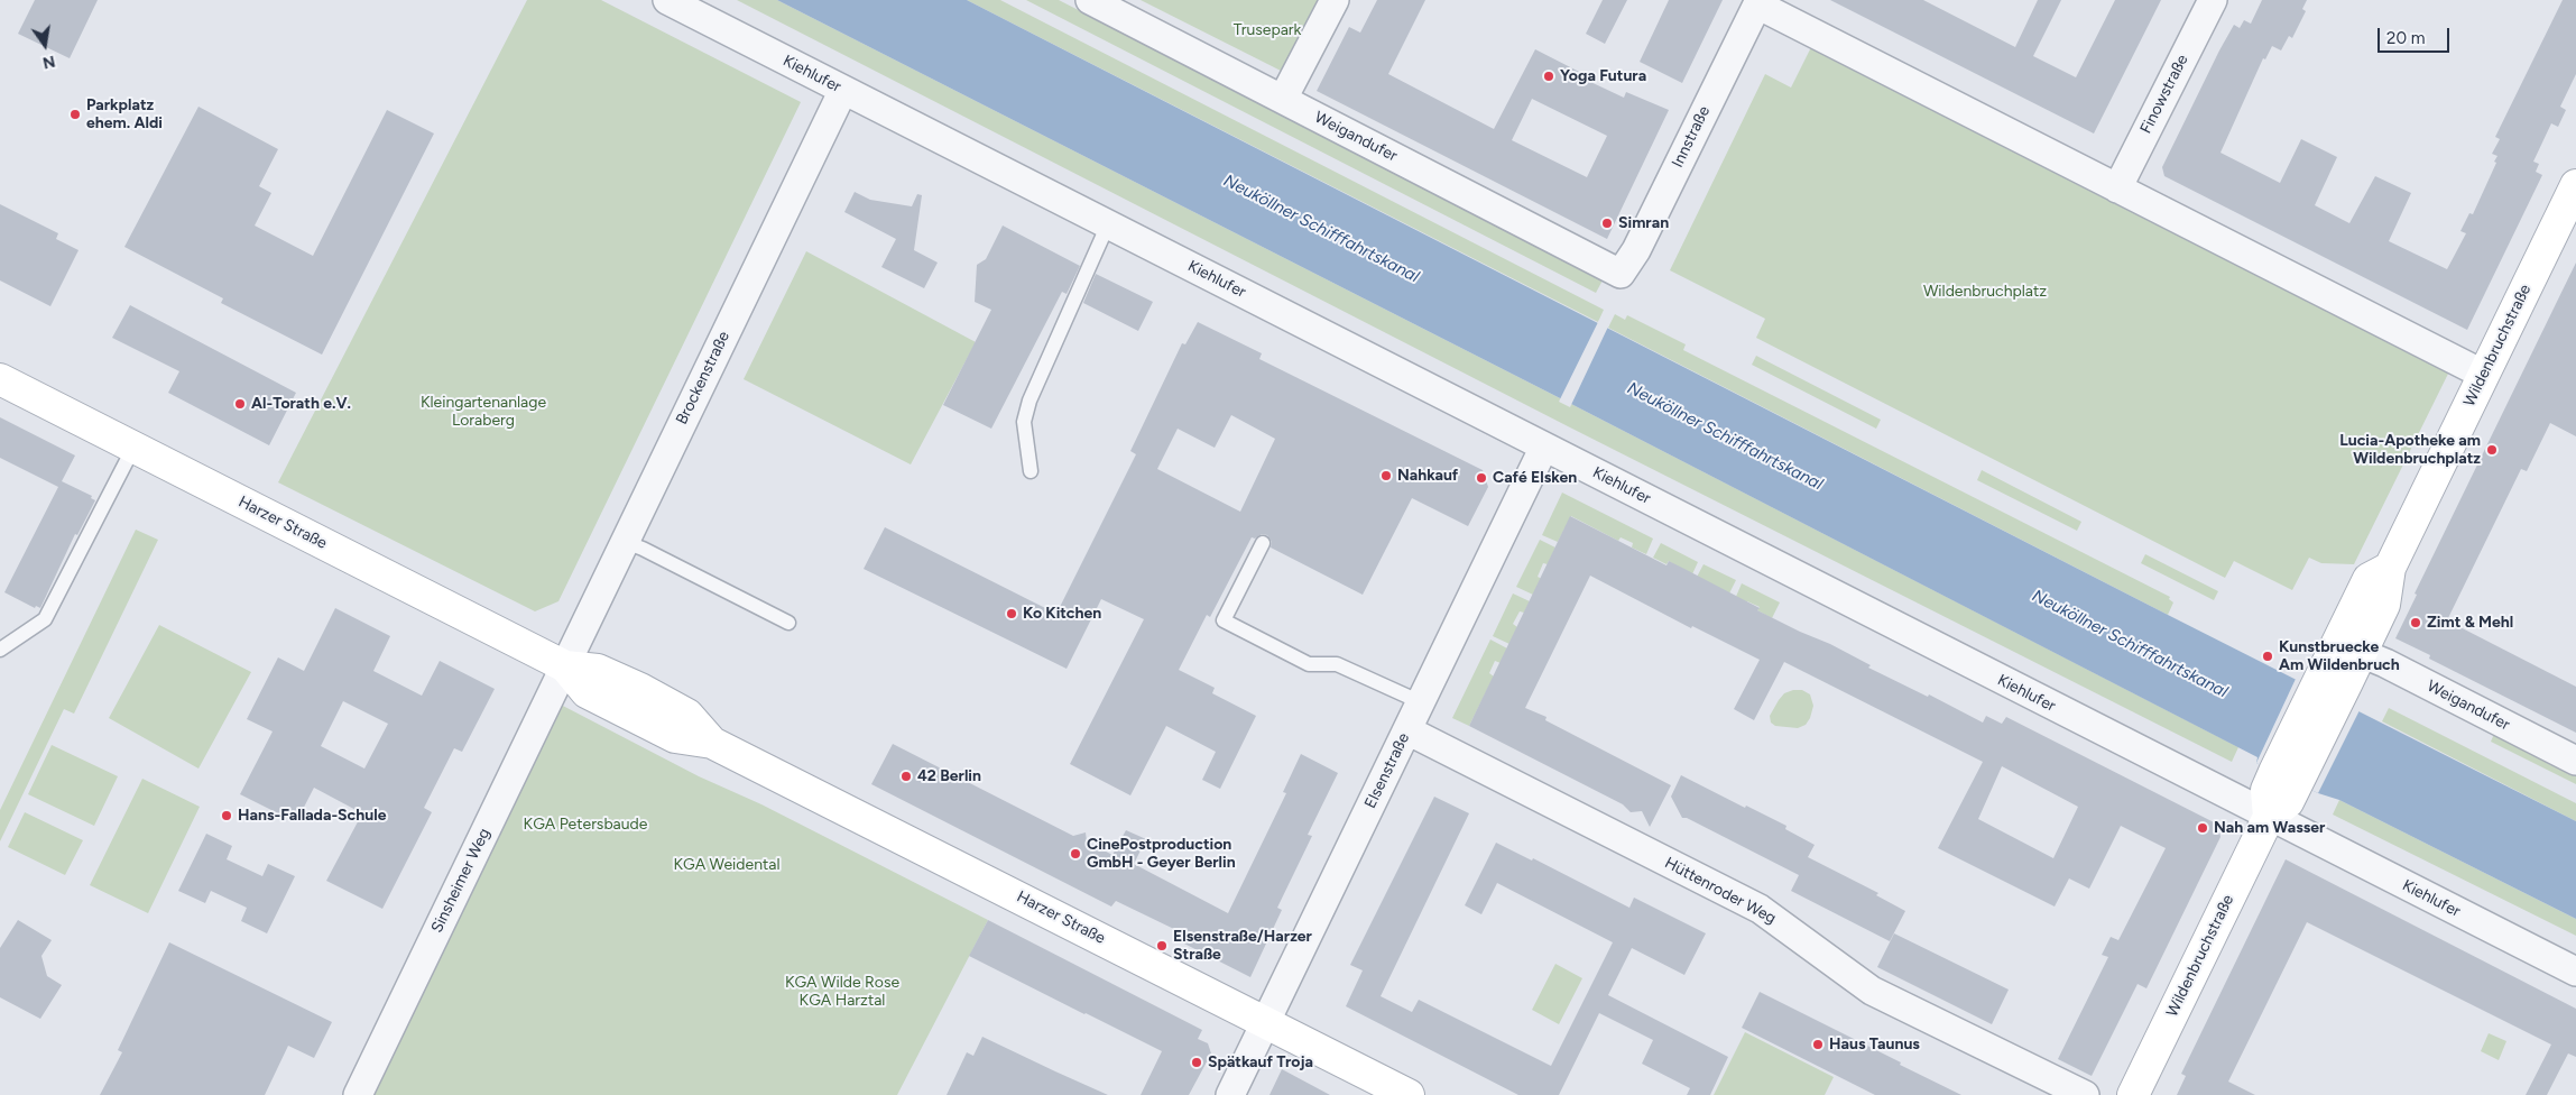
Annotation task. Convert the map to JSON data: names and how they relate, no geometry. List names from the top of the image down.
{
  "streets": {
    "street": [
      "Kiehlufer",
      "Finowstraße",
      "Weigandufer",
      "Innstraße",
      "Wildenbruchstraße",
      "Brockenstraße",
      "Harzer Straße",
      "Elsenstraße",
      "Sinsheimer Weg",
      "Hüttenroder Weg"
    ]
  },
  "crossings": [
    ["Kiehlufer", "Wildenbruchstraße"],
    ["Kiehlufer", "Brockenstraße"],
    ["Kiehlufer", "Elsenstraße"],
    ["Weigandufer", "Innstraße"],
    ["Weigandufer", "Wildenbruchstraße"],
    ["Brockenstraße", "Harzer Straße"],
    ["Brockenstraße", "Sinsheimer Weg"],
    ["Harzer Straße", "Elsenstraße"],
    ["Harzer Straße", "Sinsheimer Weg"],
    ["Elsenstraße", "Hüttenroder Weg"]
  ],
  "water": ["Neuköllner Schifffahrtskanal"],
  "parks": [
    "Trusepark",
    "Wildenbruchplatz",
    "Kleingartenanlage Loraberg",
    "KGA Petersbaude",
    "KGA Weidental",
    "KGA Wilde Rose KGA Harztal"
  ],
  "places": [
    "Yoga Futura",
    "Parkplatz ehem. Aldi",
    "Simran",
    "Al-Torath e.V.",
    "Lucia-Apotheke am Wildenbruchplatz",
    "Nahkauf",
    "Café Elsken",
    "Ko Kitchen",
    "Zimt & Mehl",
    "Kunstbruecke Am Wildenbruch",
    "42 Berlin",
    "Hans-Fallada-Schule",
    "Nah am Wasser",
    "CinePostproduction GmbH - Geyer Berlin",
    "Elsenstraße/Harzer Straße",
    "Haus Taunus",
    "Spätkauf Troja"
  ],
  "scale_bar": "20 m",
  "north": "bottom"
}
